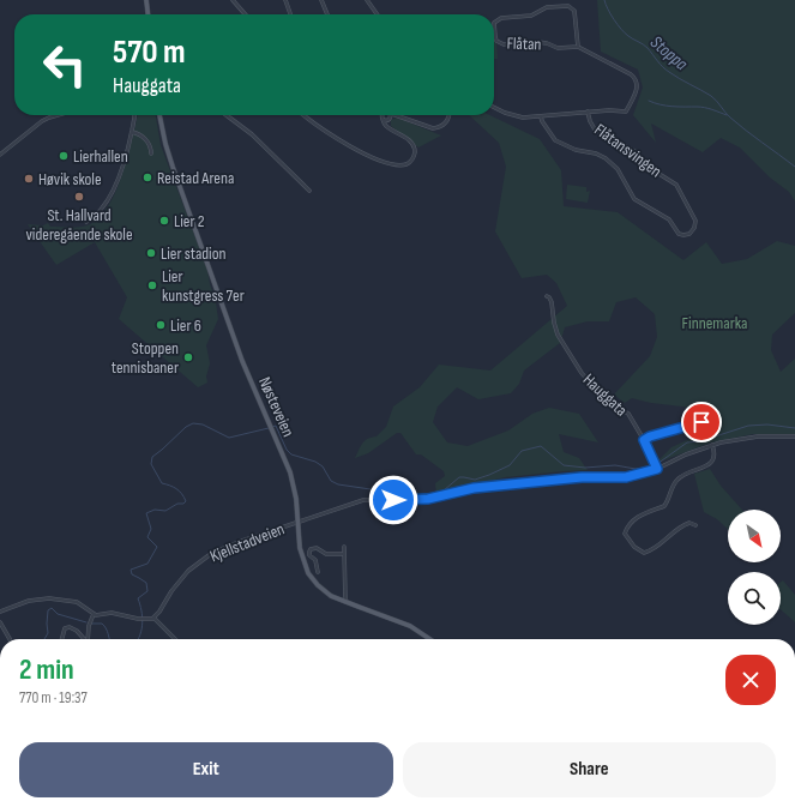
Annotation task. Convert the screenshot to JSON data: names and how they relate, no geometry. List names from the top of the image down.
{
  "streets": {
    "main road": ["Nøsteveien"],
    "street": [
      "Flåtan",
      "Flåtansvingen",
      "Hauggata",
      "Kjellstadveien"
    ]
  },
  "crossings": [
    ["Flåtan", "Flåtansvingen"],
    ["Hauggata", "Kjellstadveien"],
    ["Nøsteveien", "Kjellstadveien"]
  ],
  "water": ["Stoppa"],
  "parks": ["Finnemarka"],
  "places": [
    "Lierhallen",
    "Reistad Arena",
    "Høvik skole",
    "St. Hallvard videregående skole",
    "Lier 2",
    "Lier stadion",
    "Lier kunstgress 7er",
    "Lier 6",
    "Stoppen tennisbaner"
  ],
  "north": "bottom right",
  "page": {
    "turn": ["570 m", "Hauggata"],
    "heading": ["2 min", "770 m · 19:37"],
    "buttons": ["Exit", "Share"]
  }
}
